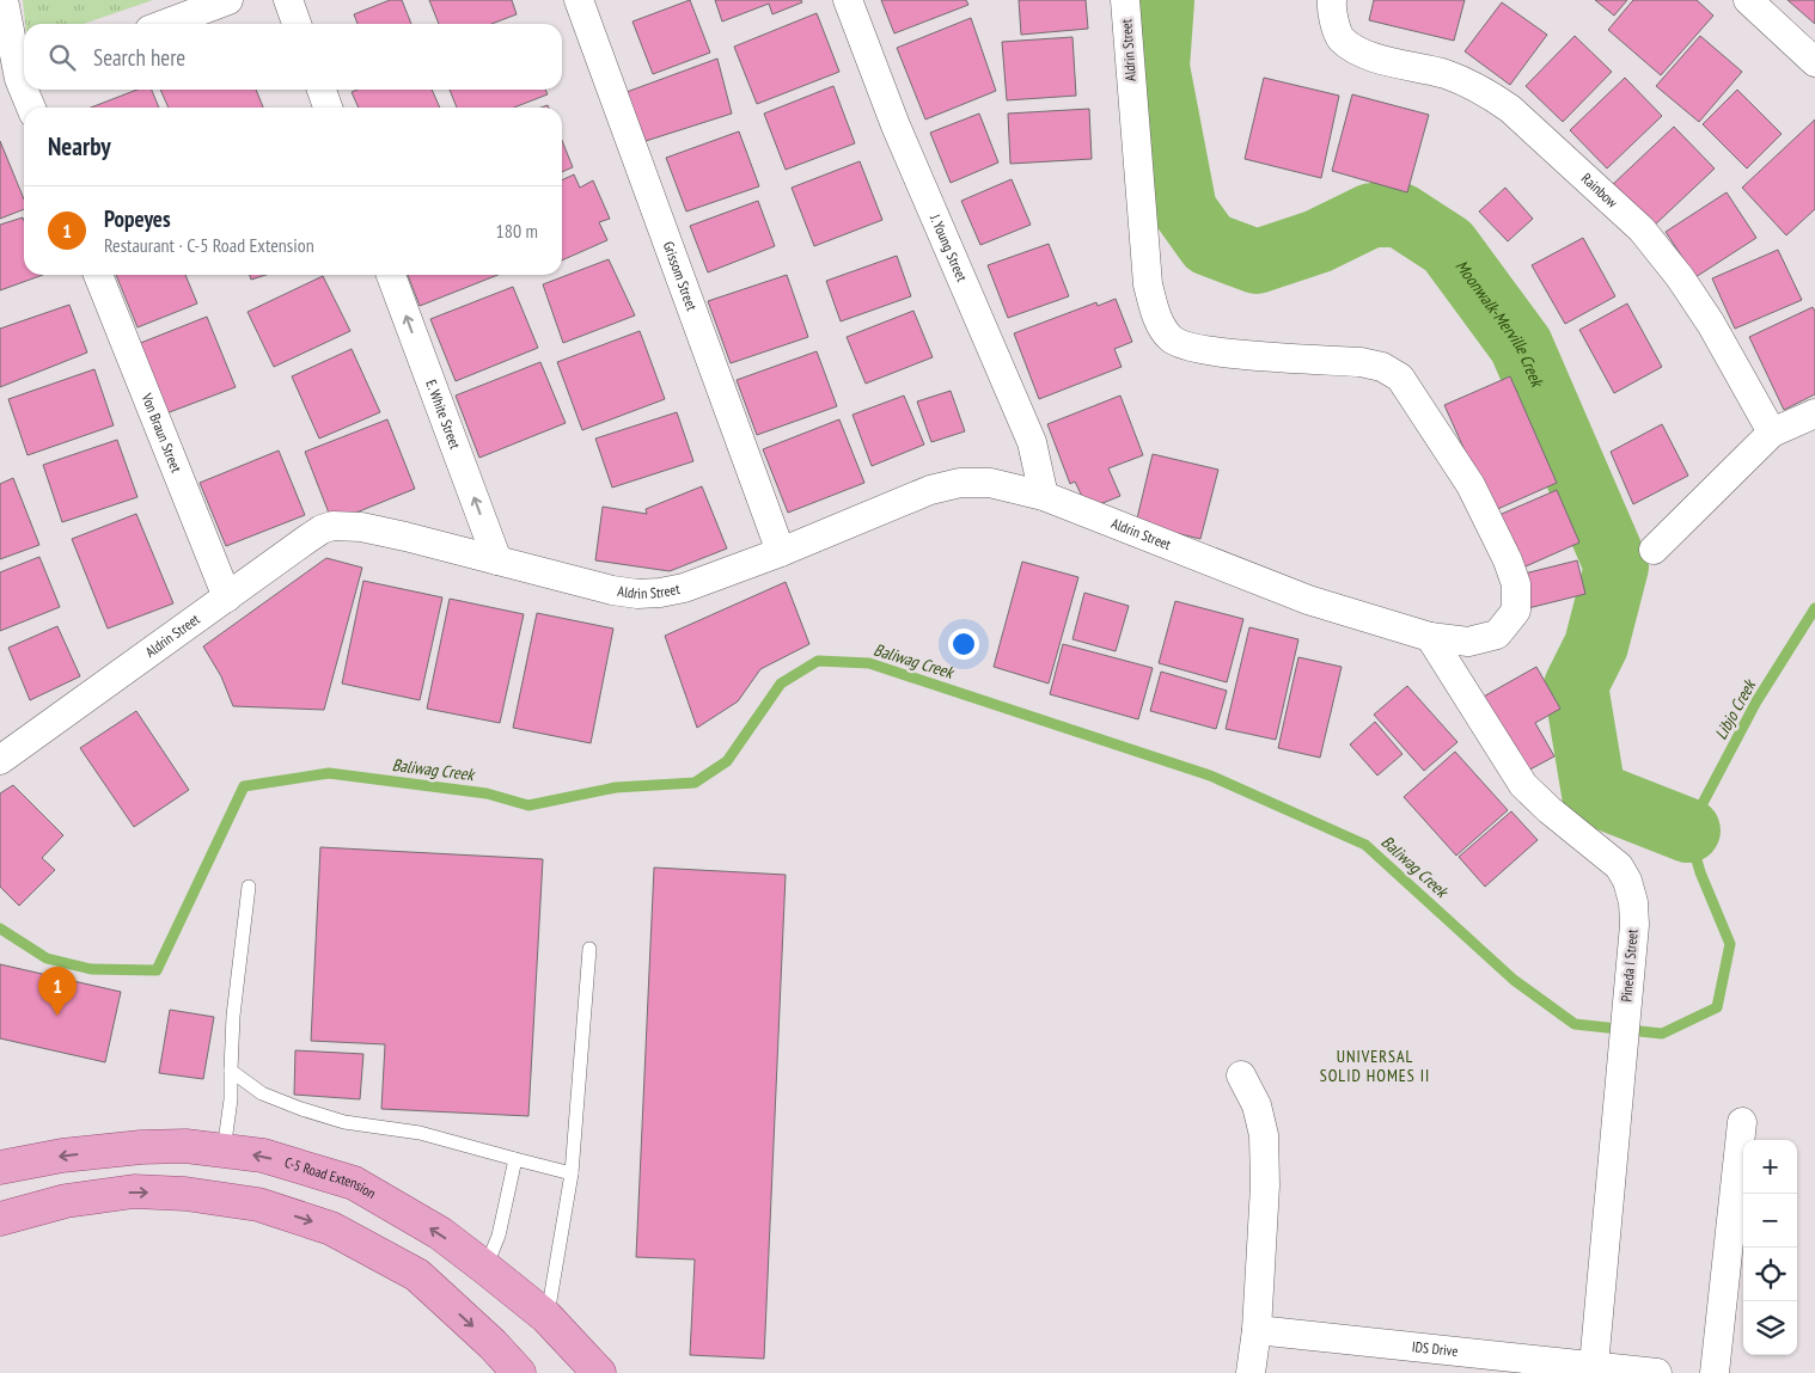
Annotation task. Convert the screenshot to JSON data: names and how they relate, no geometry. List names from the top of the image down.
{
  "streets": {
    "main road": ["C-5 Road Extension"],
    "street": [
      "Aldrin Street",
      "Rainbow",
      "J. Young Street",
      "Grissom Street",
      "E. White Street",
      "Von Braun Street",
      "Pineda I Street",
      "IDS Drive"
    ]
  },
  "crossings": [
    ["Aldrin Street", "J. Young Street"],
    ["Aldrin Street", "Grissom Street"],
    ["Aldrin Street", "E. White Street"],
    ["Aldrin Street", "Von Braun Street"],
    ["Aldrin Street", "Pineda I Street"],
    ["Pineda I Street", "IDS Drive"]
  ],
  "one_way": ["E. White Street"],
  "districts": ["UNIVERSAL SOLID HOMES II"],
  "water": ["Moonwalk-Merville Creek", "Baliwag Creek", "Libjo Creek"],
  "page": {
    "search": "Search here",
    "heading": "Nearby",
    "list": [
      {
        "mark": "1",
        "name": "Popeyes",
        "note": "Restaurant · C-5 Road Extension",
        "value": "180 m"
      }
    ],
    "pins": "1",
    "map_buttons": ["+", "−"]
  }
}
